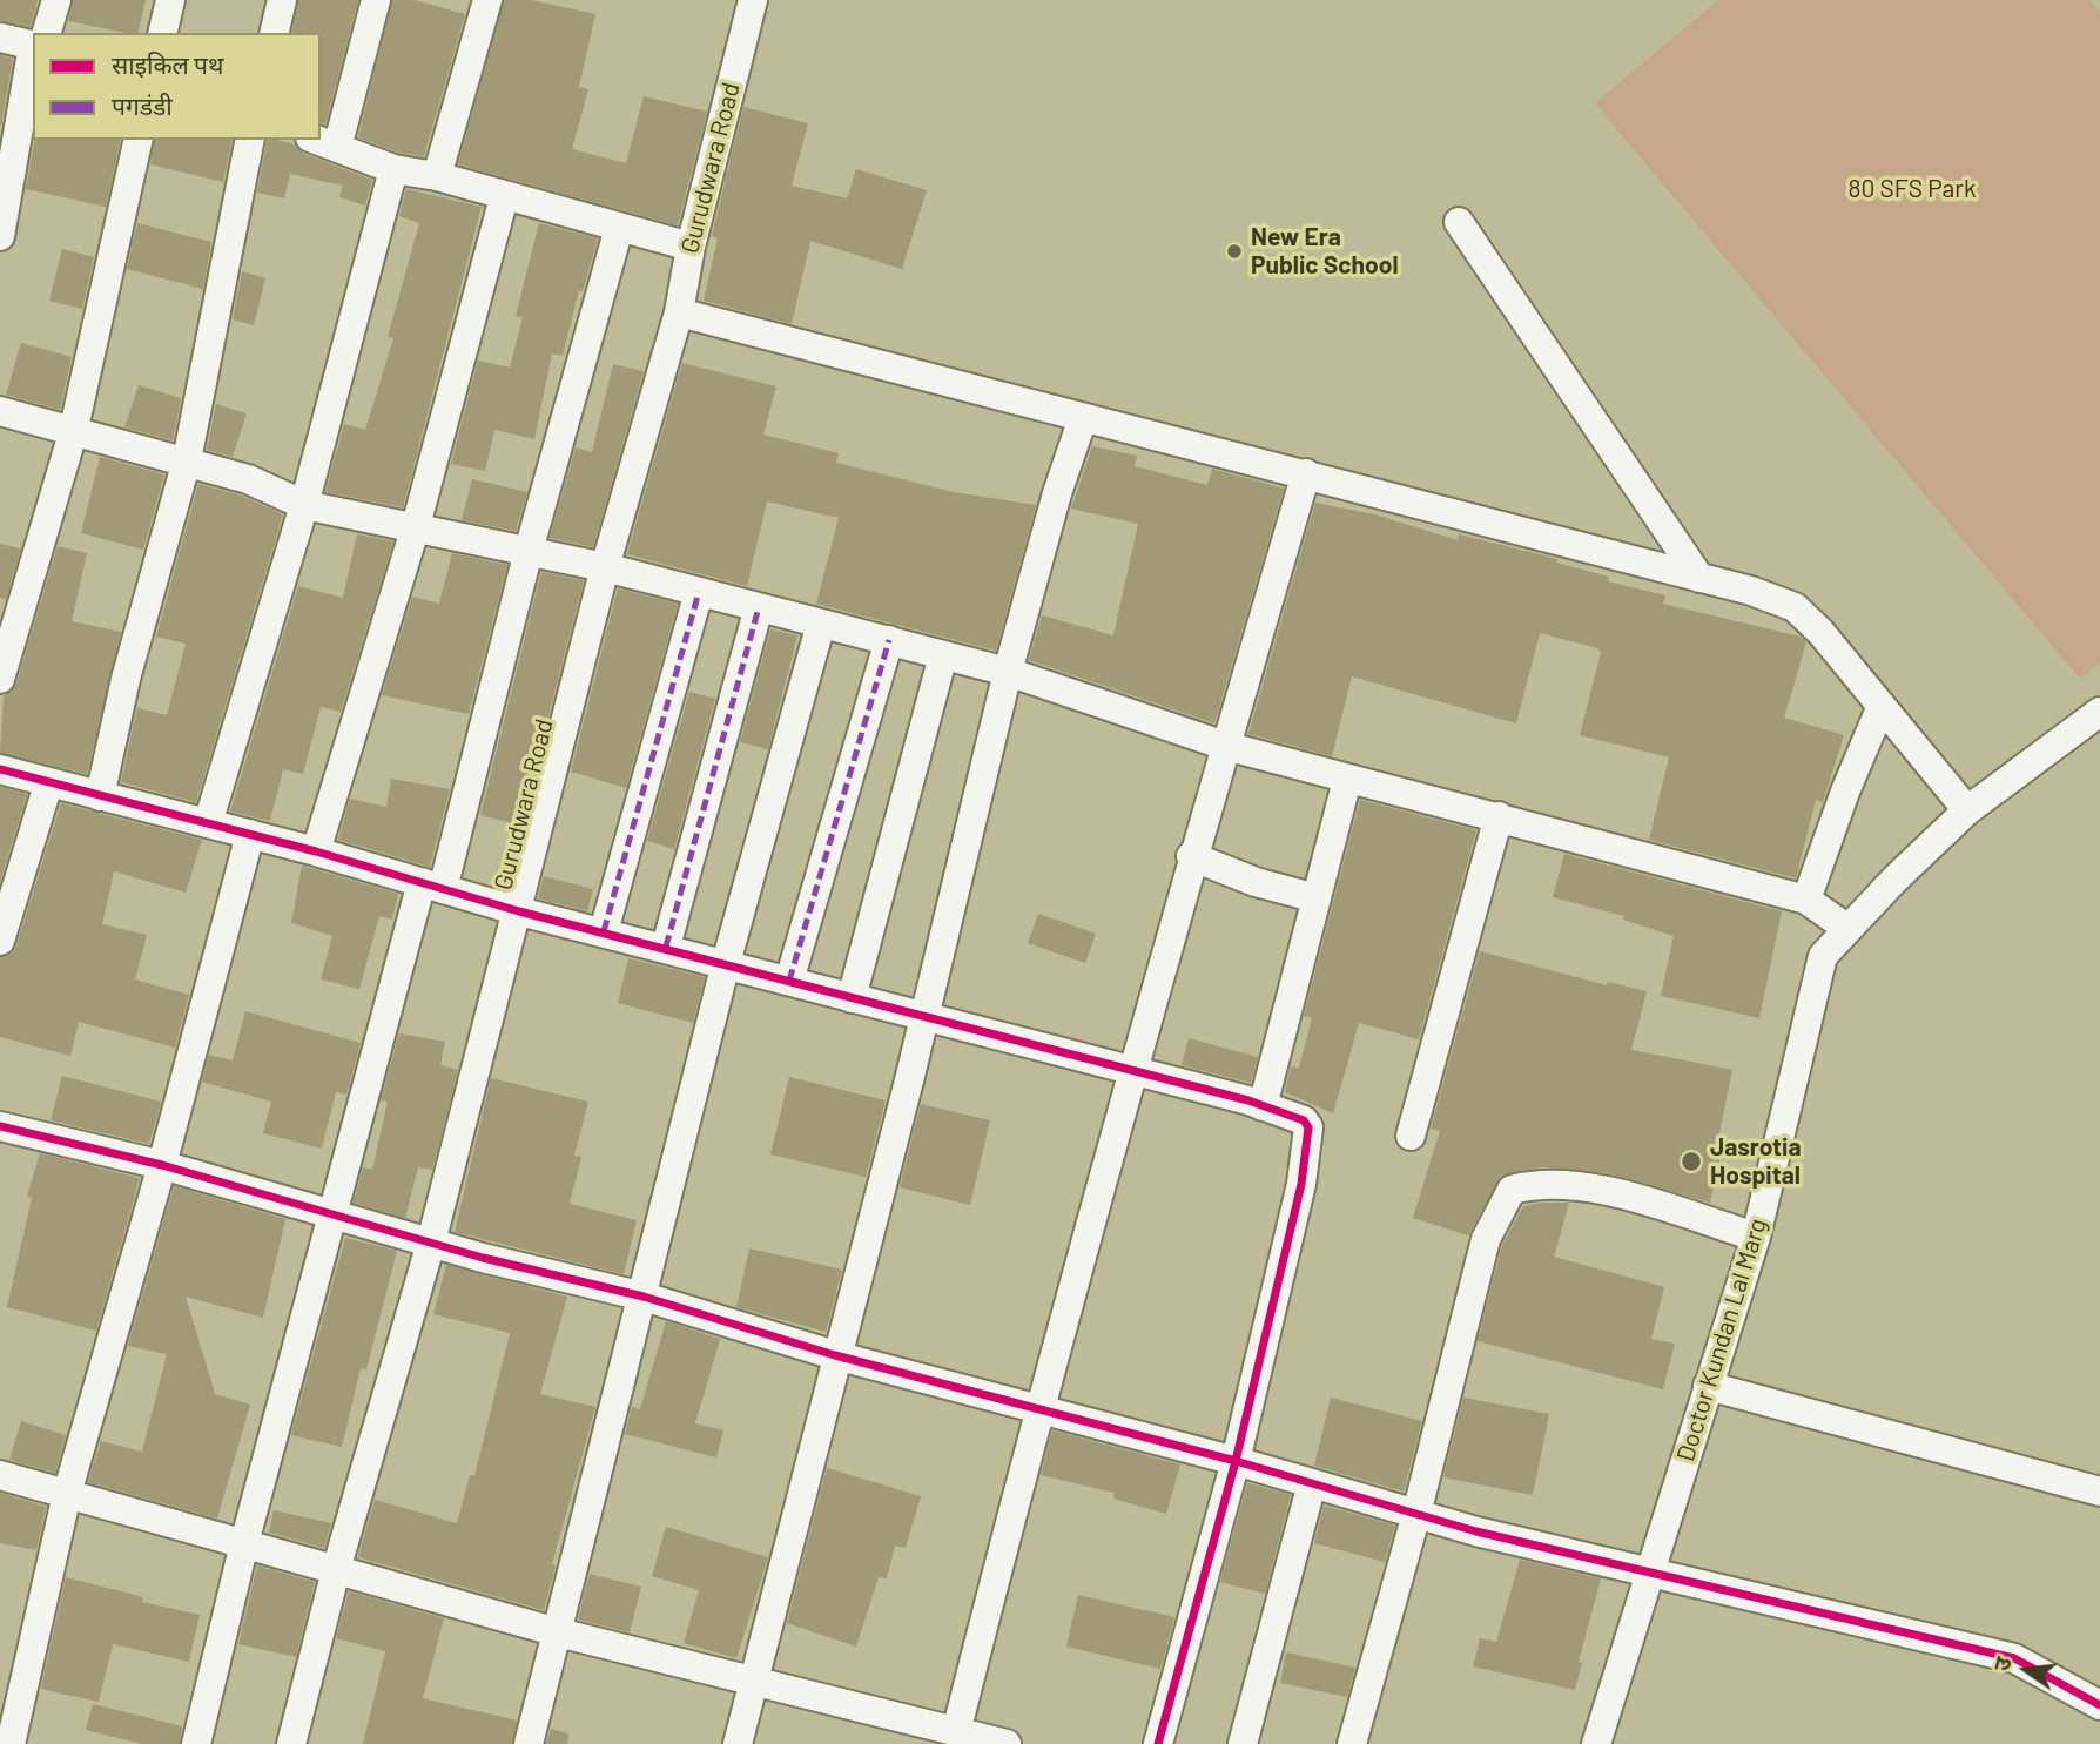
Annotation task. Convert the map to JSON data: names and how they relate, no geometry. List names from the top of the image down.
{
  "streets": {
    "street": ["Gurudwara Road", "Doctor Kundan Lal Marg"]
  },
  "parks": ["80 SFS Park"],
  "places": ["New Era Public School", "Jasrotia Hospital"],
  "legend": ["साइकिल पथ", "पगडंडी"],
  "north": "left"
}
